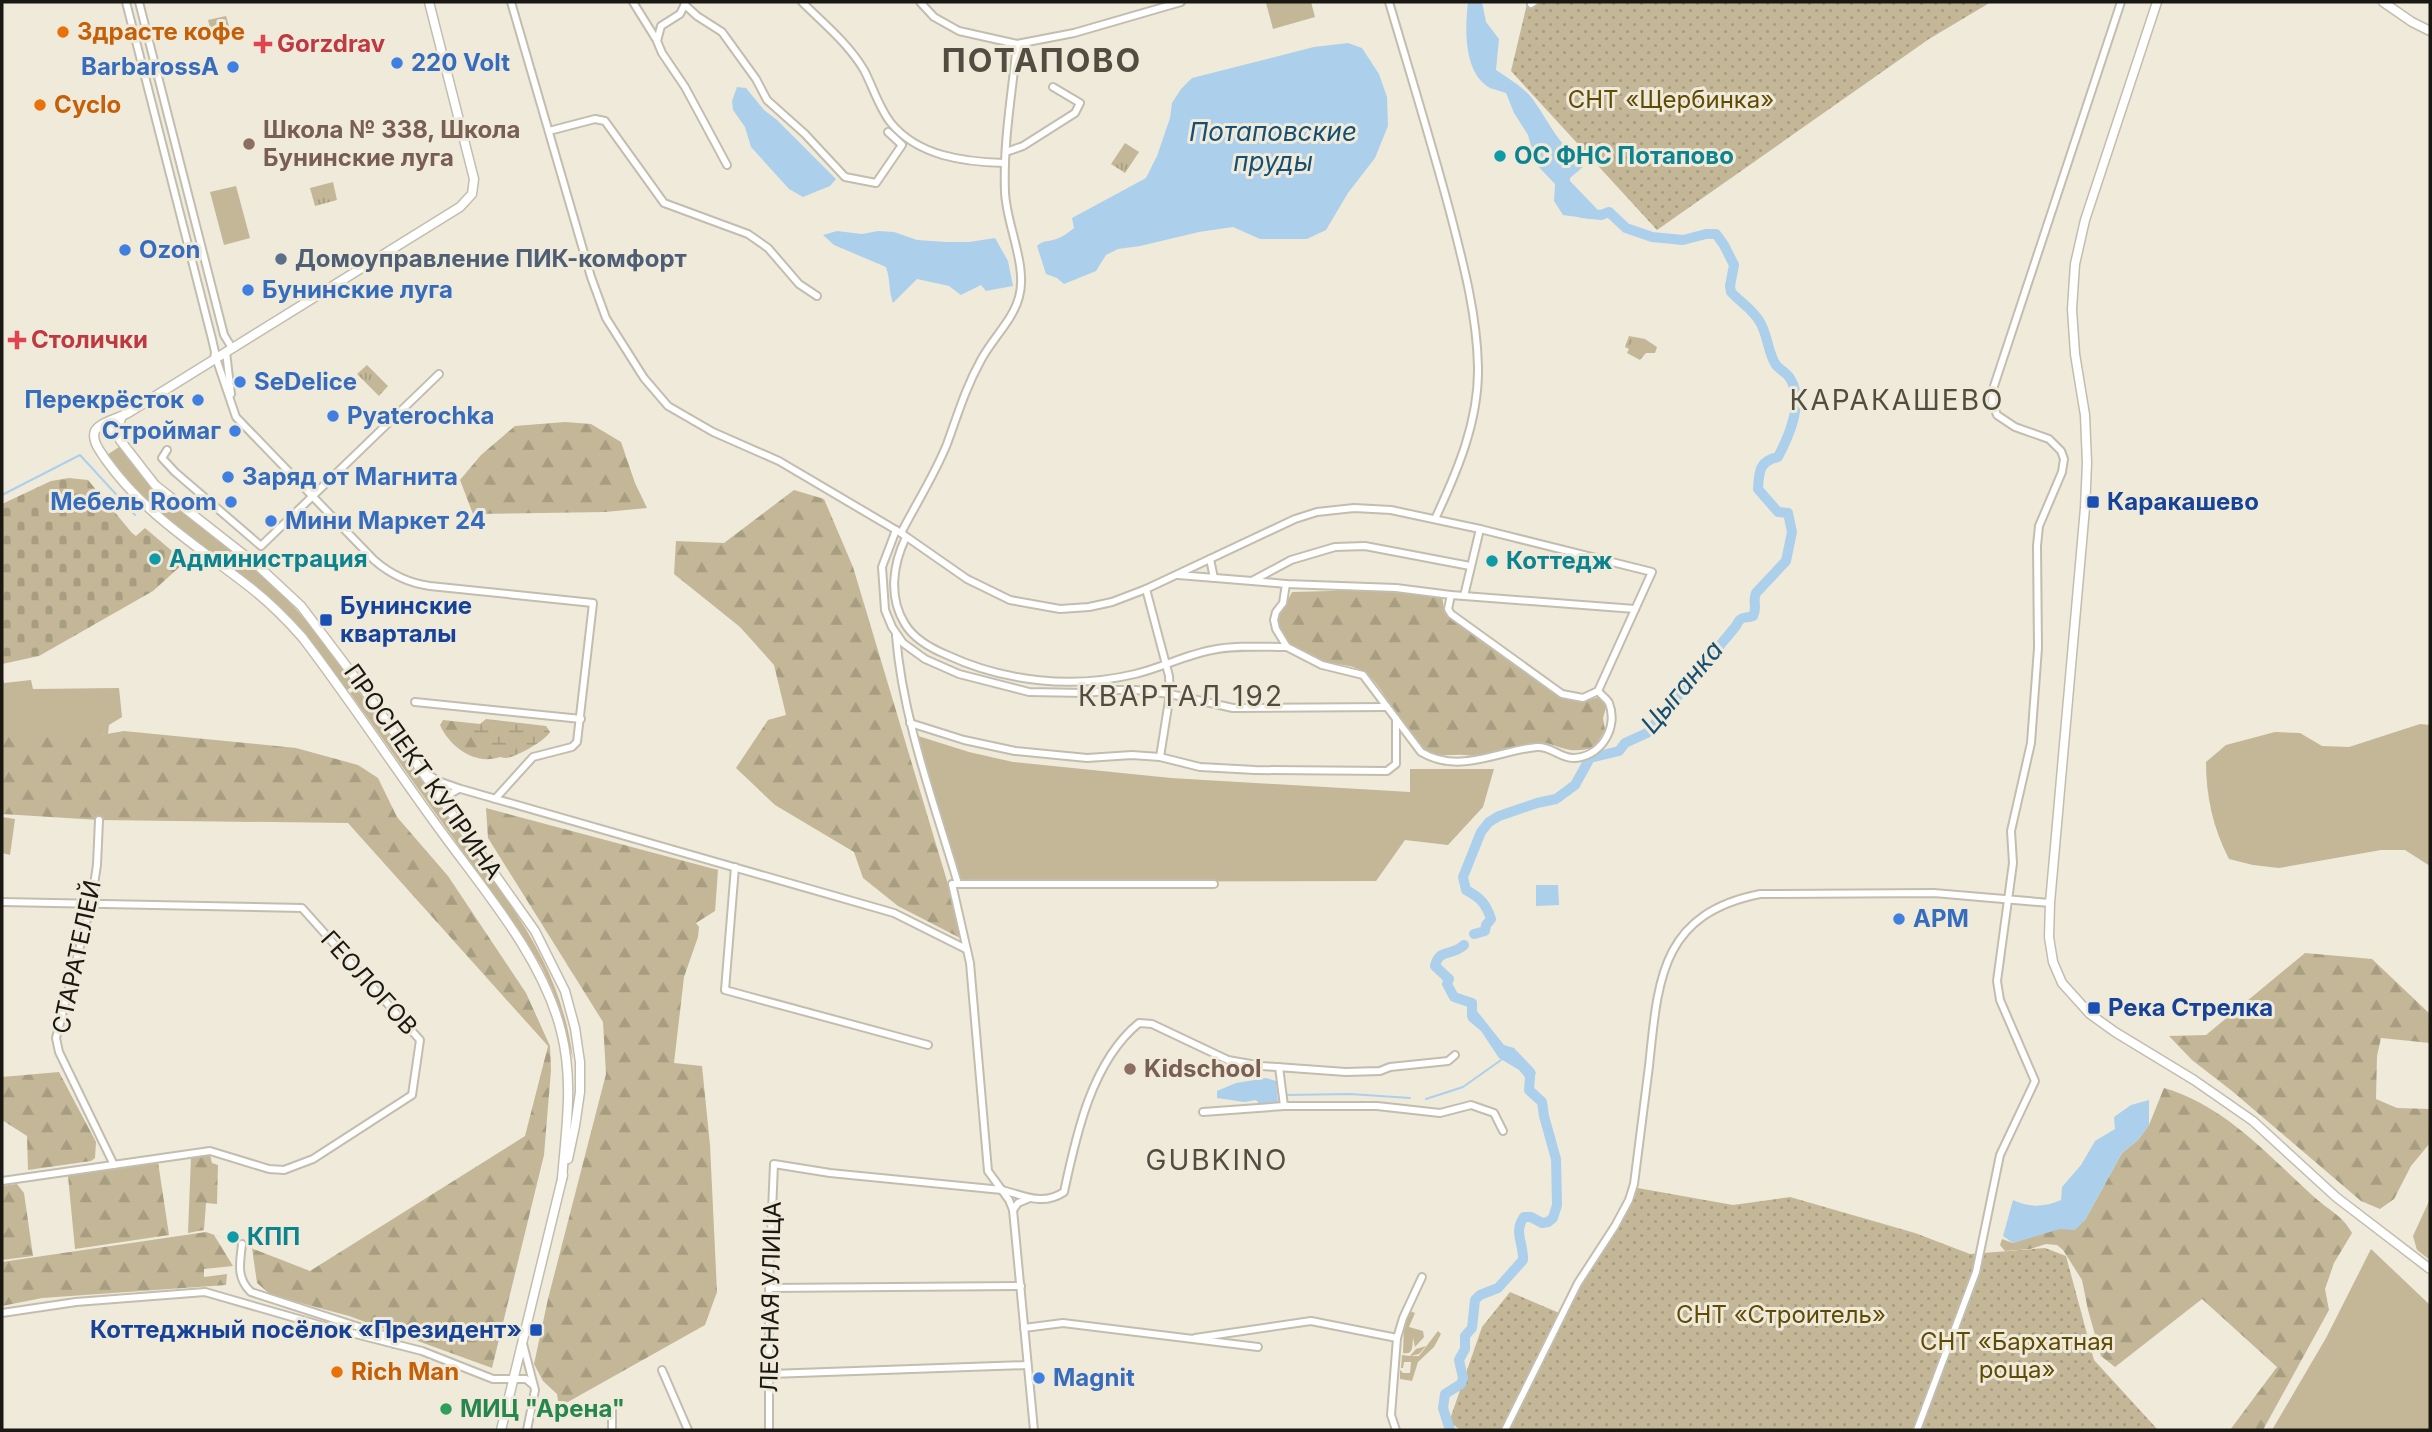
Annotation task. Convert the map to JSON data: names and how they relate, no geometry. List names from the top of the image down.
{
  "streets": {
    "main road": ["ПРОСПЕКТ КУПРИНА"],
    "street": ["СТАРАТЕЛЕЙ", "ГЕОЛОГОВ", "ЛЕСНАЯ УЛИЦА"]
  },
  "crossings": [
    ["СТАРАТЕЛЕЙ", "ГЕОЛОГОВ"]
  ],
  "districts": [
    "ПОТАПОВО",
    "КАРАКАШЕВО",
    "КВАРТАЛ 192",
    "GUBKINO"
  ],
  "water": ["Потаповские пруды", "Цыганка"],
  "parks": ["СНТ «Щербинка»", "СНТ «Строитель»", "СНТ «Бархатная роща»"],
  "places": {
    "other": [
      "Здрасте кофе",
      "220 Volt",
      "BarbarossA",
      "Cyclo",
      "Школа № 338, Школа Бунинские луга",
      "ОС ФНС Потапово",
      "Ozon",
      "Домоуправление ПИК-комфорт",
      "Бунинские луга",
      "SeDelice",
      "Перекрёсток",
      "Pyaterochka",
      "Строймаг",
      "Заряд от Магнита",
      "Мебель Room",
      "Мини Маркет 24",
      "Администрация",
      "Коттедж",
      "АРМ",
      "Kidschool",
      "КПП",
      "Rich Man",
      "Magnit",
      "МИЦ \"Арена\""
    ],
    "health": ["Gorzdrav", "Столички"],
    "transit": [
      "Каракашево",
      "Бунинские кварталы",
      "Река Стрелка",
      "Коттеджный посёлок «Президент»"
    ]
  }
}
